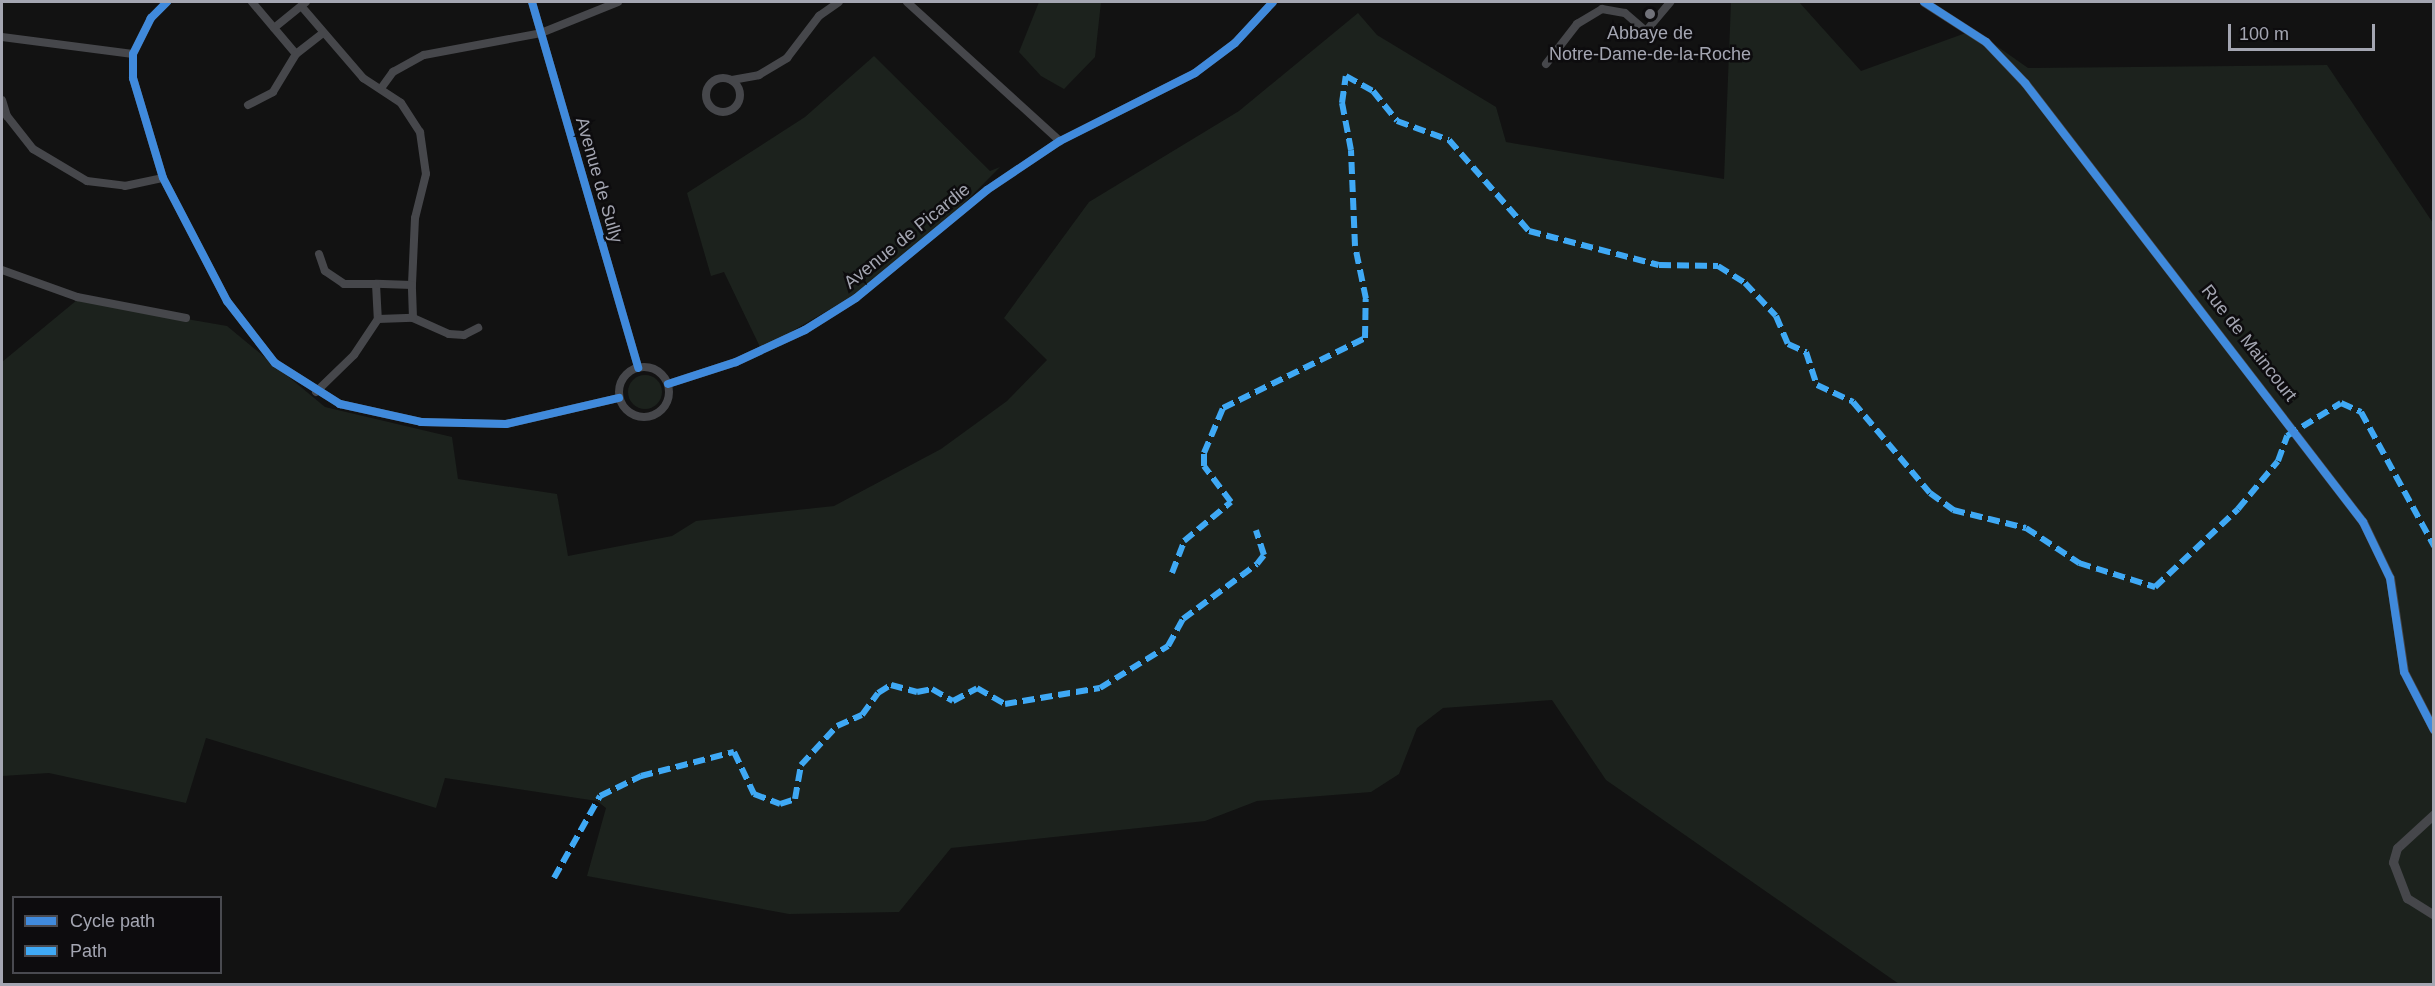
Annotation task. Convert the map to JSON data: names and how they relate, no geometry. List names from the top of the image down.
{
  "streets": {
    "street": ["Avenue de Sully", "Avenue de Picardie", "Rue de Maincourt"]
  },
  "crossings": [
    ["Avenue de Sully", "Avenue de Picardie"]
  ],
  "places": ["Abbaye de Notre-Dame-de-la-Roche"],
  "legend": ["Cycle path", "Path"],
  "scale_bar": "100 m"
}
